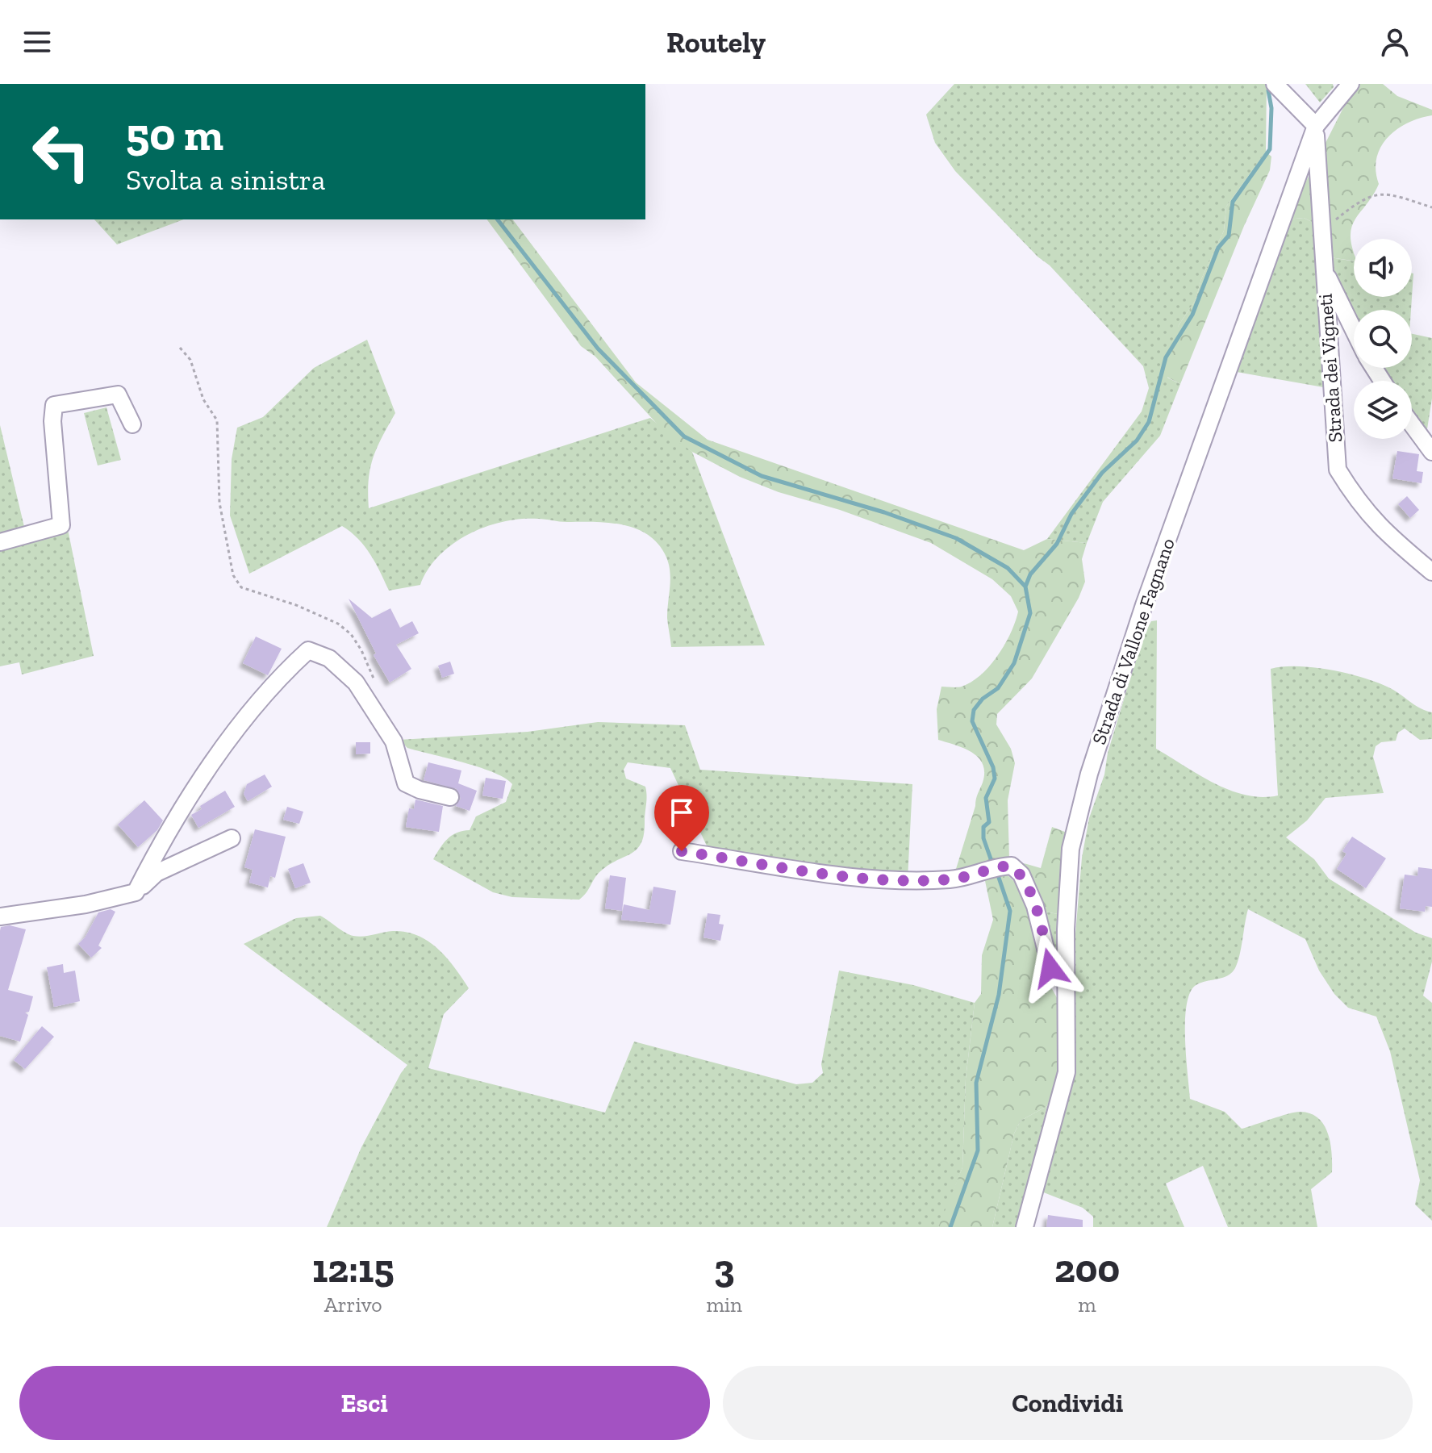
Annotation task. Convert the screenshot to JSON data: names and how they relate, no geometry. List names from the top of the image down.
{
  "streets": {
    "street": ["Strada dei Vigneti", "Strada di Vallone Fagnano"]
  },
  "crossings": [
    ["Strada dei Vigneti", "Strada di Vallone Fagnano"]
  ],
  "page": {
    "header": "Routely",
    "turn": ["50 m", "Svolta a sinistra"],
    "eta": [
      "12:15",
      "Arrivo",
      "3",
      "min",
      "200",
      "m"
    ],
    "buttons": ["Esci", "Condividi"]
  }
}
